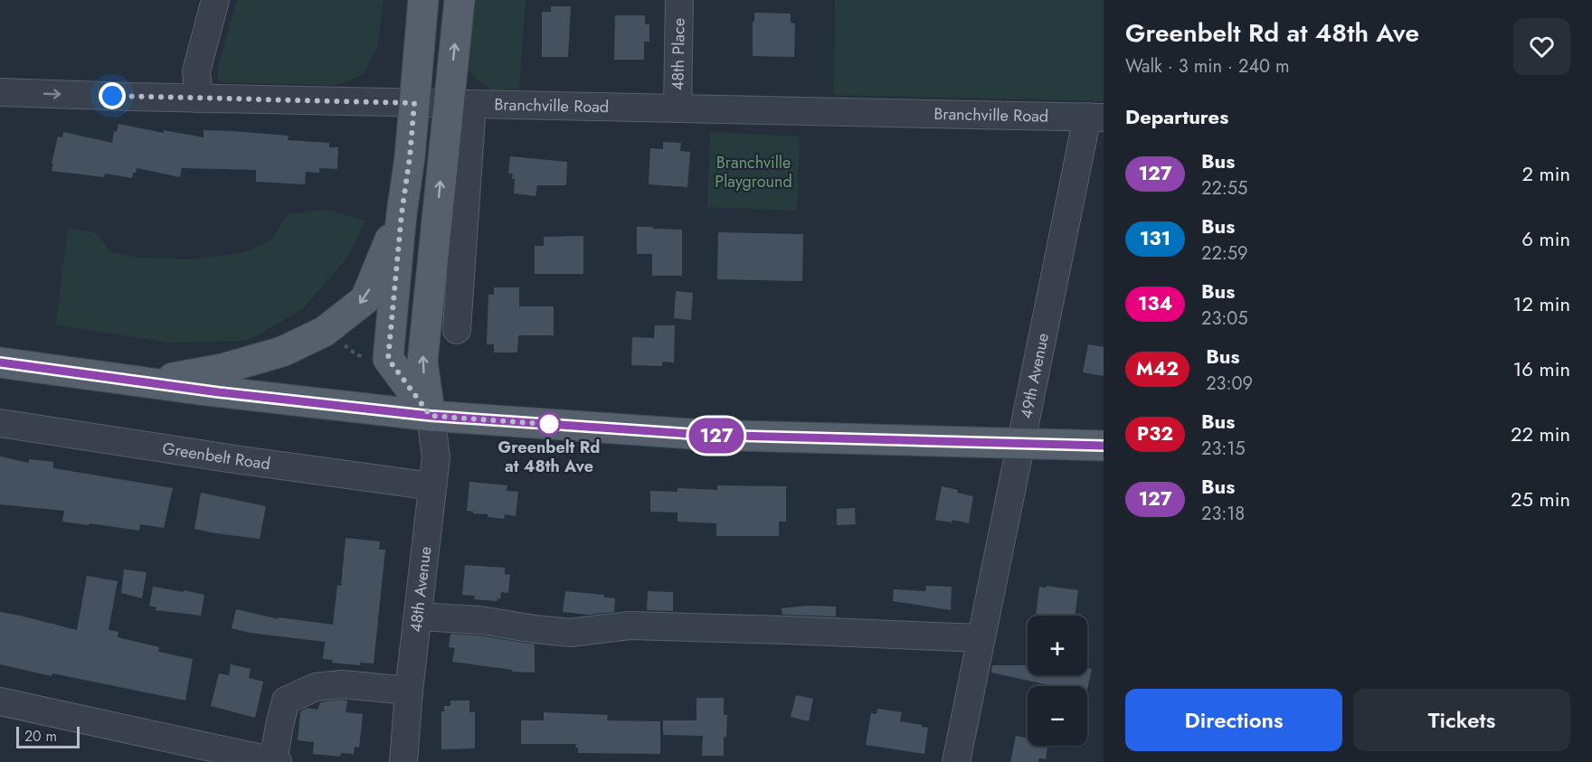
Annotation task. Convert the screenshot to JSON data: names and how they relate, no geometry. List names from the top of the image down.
{
  "streets": {
    "main road": ["48th Avenue"],
    "street": [
      "48th Place",
      "Branchville Road",
      "49th Avenue",
      "Greenbelt Road"
    ]
  },
  "crossings": [
    ["48th Place", "Branchville Road"],
    ["Branchville Road", "49th Avenue"],
    ["Branchville Road", "48th Avenue"],
    ["Greenbelt Road", "48th Avenue"]
  ],
  "parks": ["Branchville Playground"],
  "places": ["Greenbelt Rd at 48th Ave"],
  "lines": ["bus line 127"],
  "scale_bar": "20 m",
  "page": {
    "on_map": "127",
    "heading": [
      ["Greenbelt Rd at 48th Ave", "Walk · 3 min · 240 m"],
      "Departures"
    ],
    "list": [
      {
        "mark": "127",
        "name": "Bus",
        "note": "22:55",
        "value": "2 min"
      },
      {
        "mark": "131",
        "name": "Bus",
        "note": "22:59",
        "value": "6 min"
      },
      {
        "mark": "134",
        "name": "Bus",
        "note": "23:05",
        "value": "12 min"
      },
      {
        "mark": "M42",
        "name": "Bus",
        "note": "23:09",
        "value": "16 min"
      },
      {
        "mark": "P32",
        "name": "Bus",
        "note": "23:15",
        "value": "22 min"
      },
      {
        "mark": "127",
        "name": "Bus",
        "note": "23:18",
        "value": "25 min"
      }
    ],
    "map_buttons": ["+", "−"],
    "buttons": ["Directions", "Tickets"],
    "scale": "20 m"
  }
}
